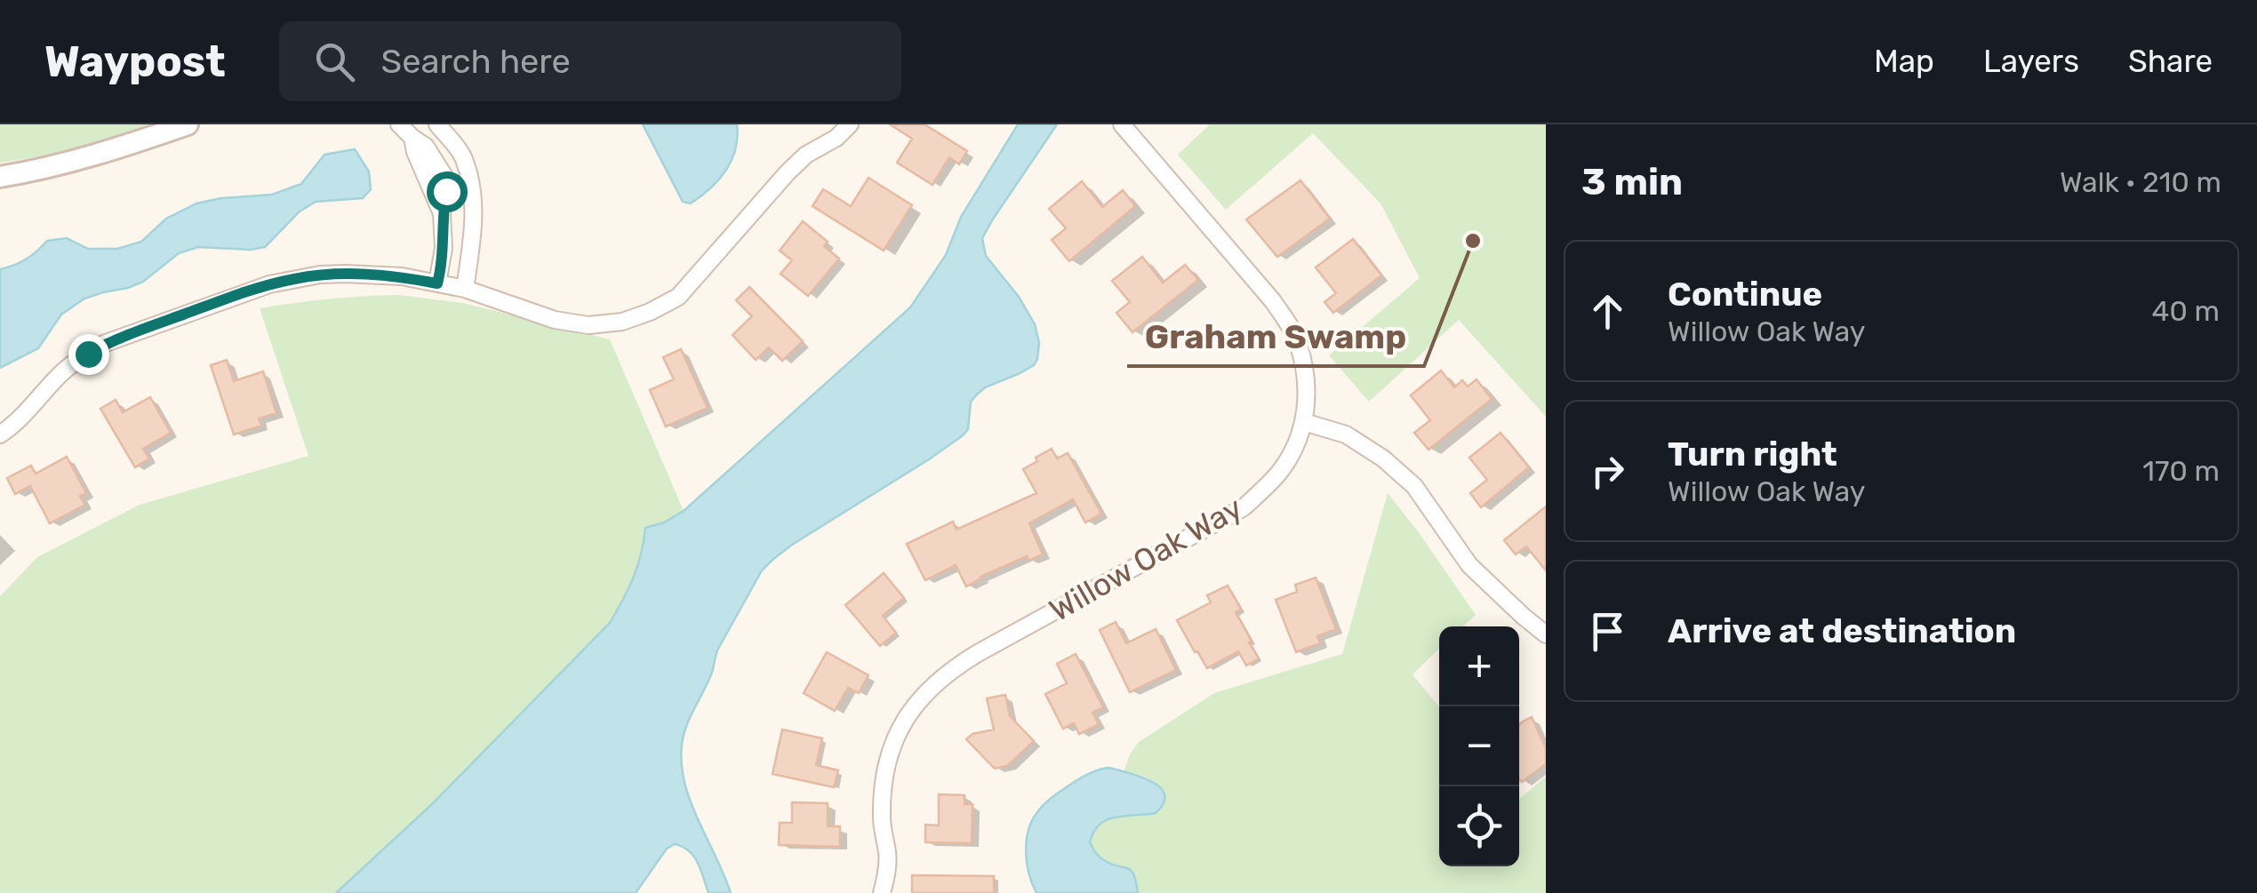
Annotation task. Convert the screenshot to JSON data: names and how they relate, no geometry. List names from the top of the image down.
{
  "streets": {
    "street": ["Willow Oak Way"]
  },
  "places": ["Graham Swamp"],
  "page": {
    "header": "Waypost",
    "search": "Search here",
    "nav": ["Map", "Layers", "Share"],
    "heading": ["3 min", "Walk · 210 m"],
    "list": [
      ["Continue", "Willow Oak Way", "40 m"],
      ["Turn right", "Willow Oak Way", "170 m"],
      "Arrive at destination"
    ],
    "map_buttons": ["+", "−"]
  }
}
